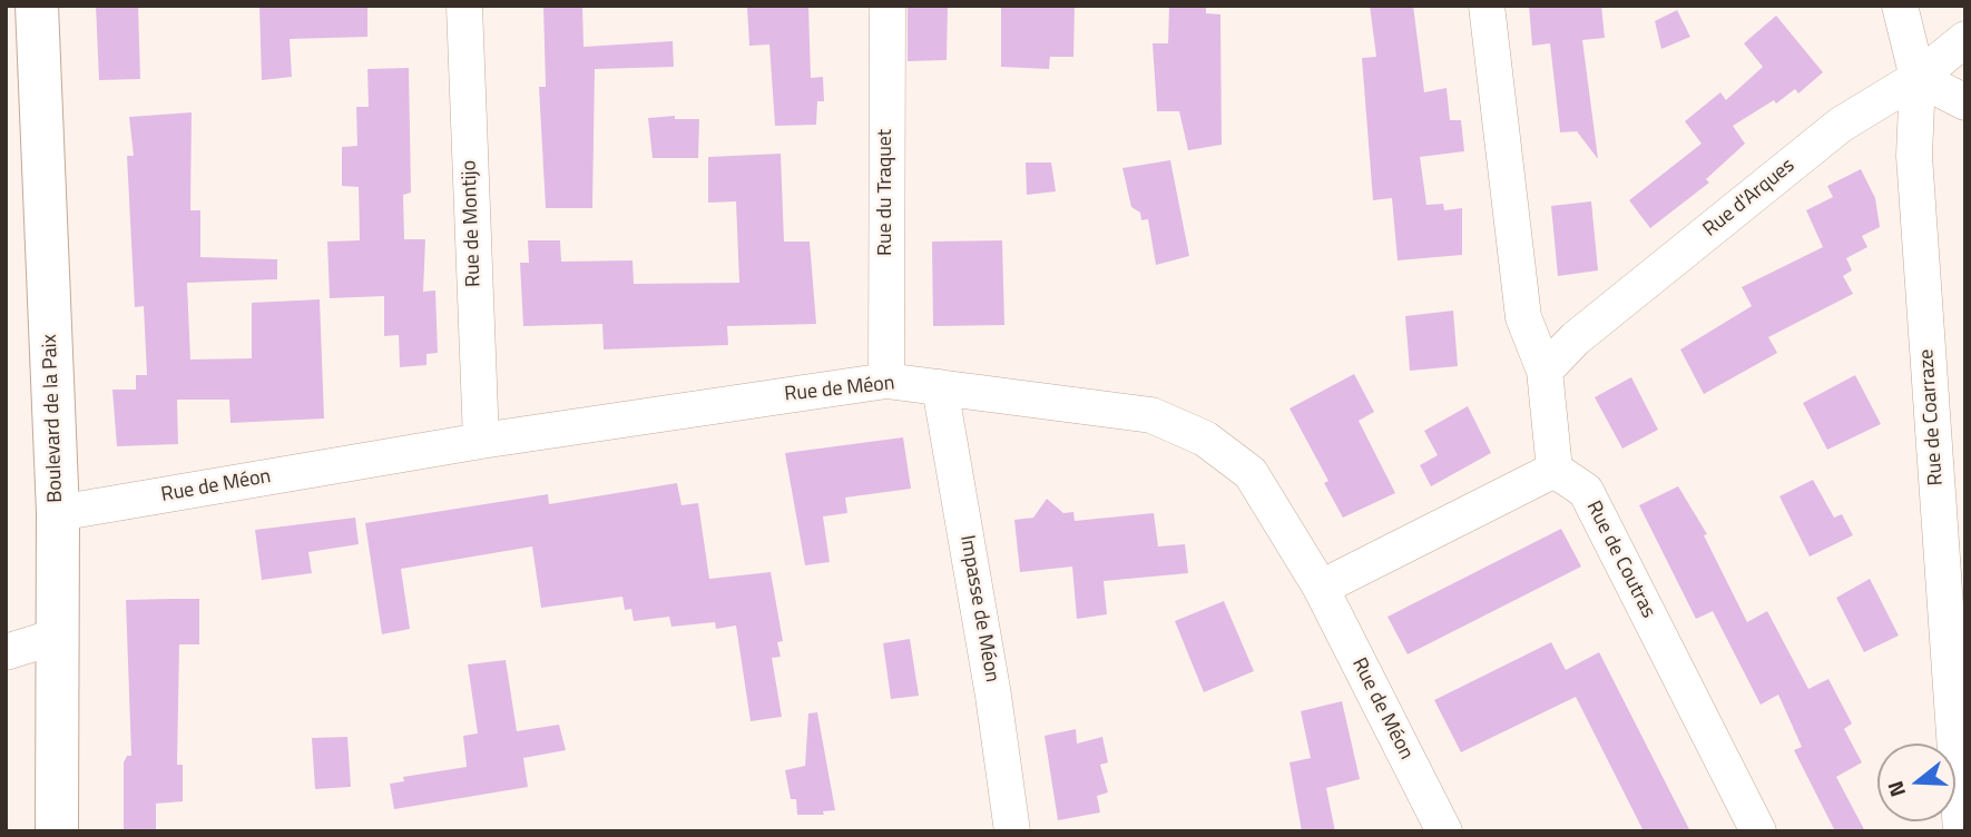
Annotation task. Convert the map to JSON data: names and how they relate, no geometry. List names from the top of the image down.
{
  "streets": {
    "main road": ["Boulevard de la Paix"],
    "street": [
      "Rue du Traquet",
      "Rue d'Arques",
      "Rue de Montijo",
      "Rue de Méon",
      "Rue de Coarraze",
      "Rue de Coutras",
      "Impasse de Méon"
    ]
  },
  "crossings": [
    ["Rue du Traquet", "Rue de Méon"],
    ["Rue d'Arques", "Rue de Coarraze"],
    ["Rue de Montijo", "Rue de Méon"],
    ["Rue de Méon", "Boulevard de la Paix"],
    ["Rue de Méon", "Impasse de Méon"]
  ],
  "north": "left"
}
